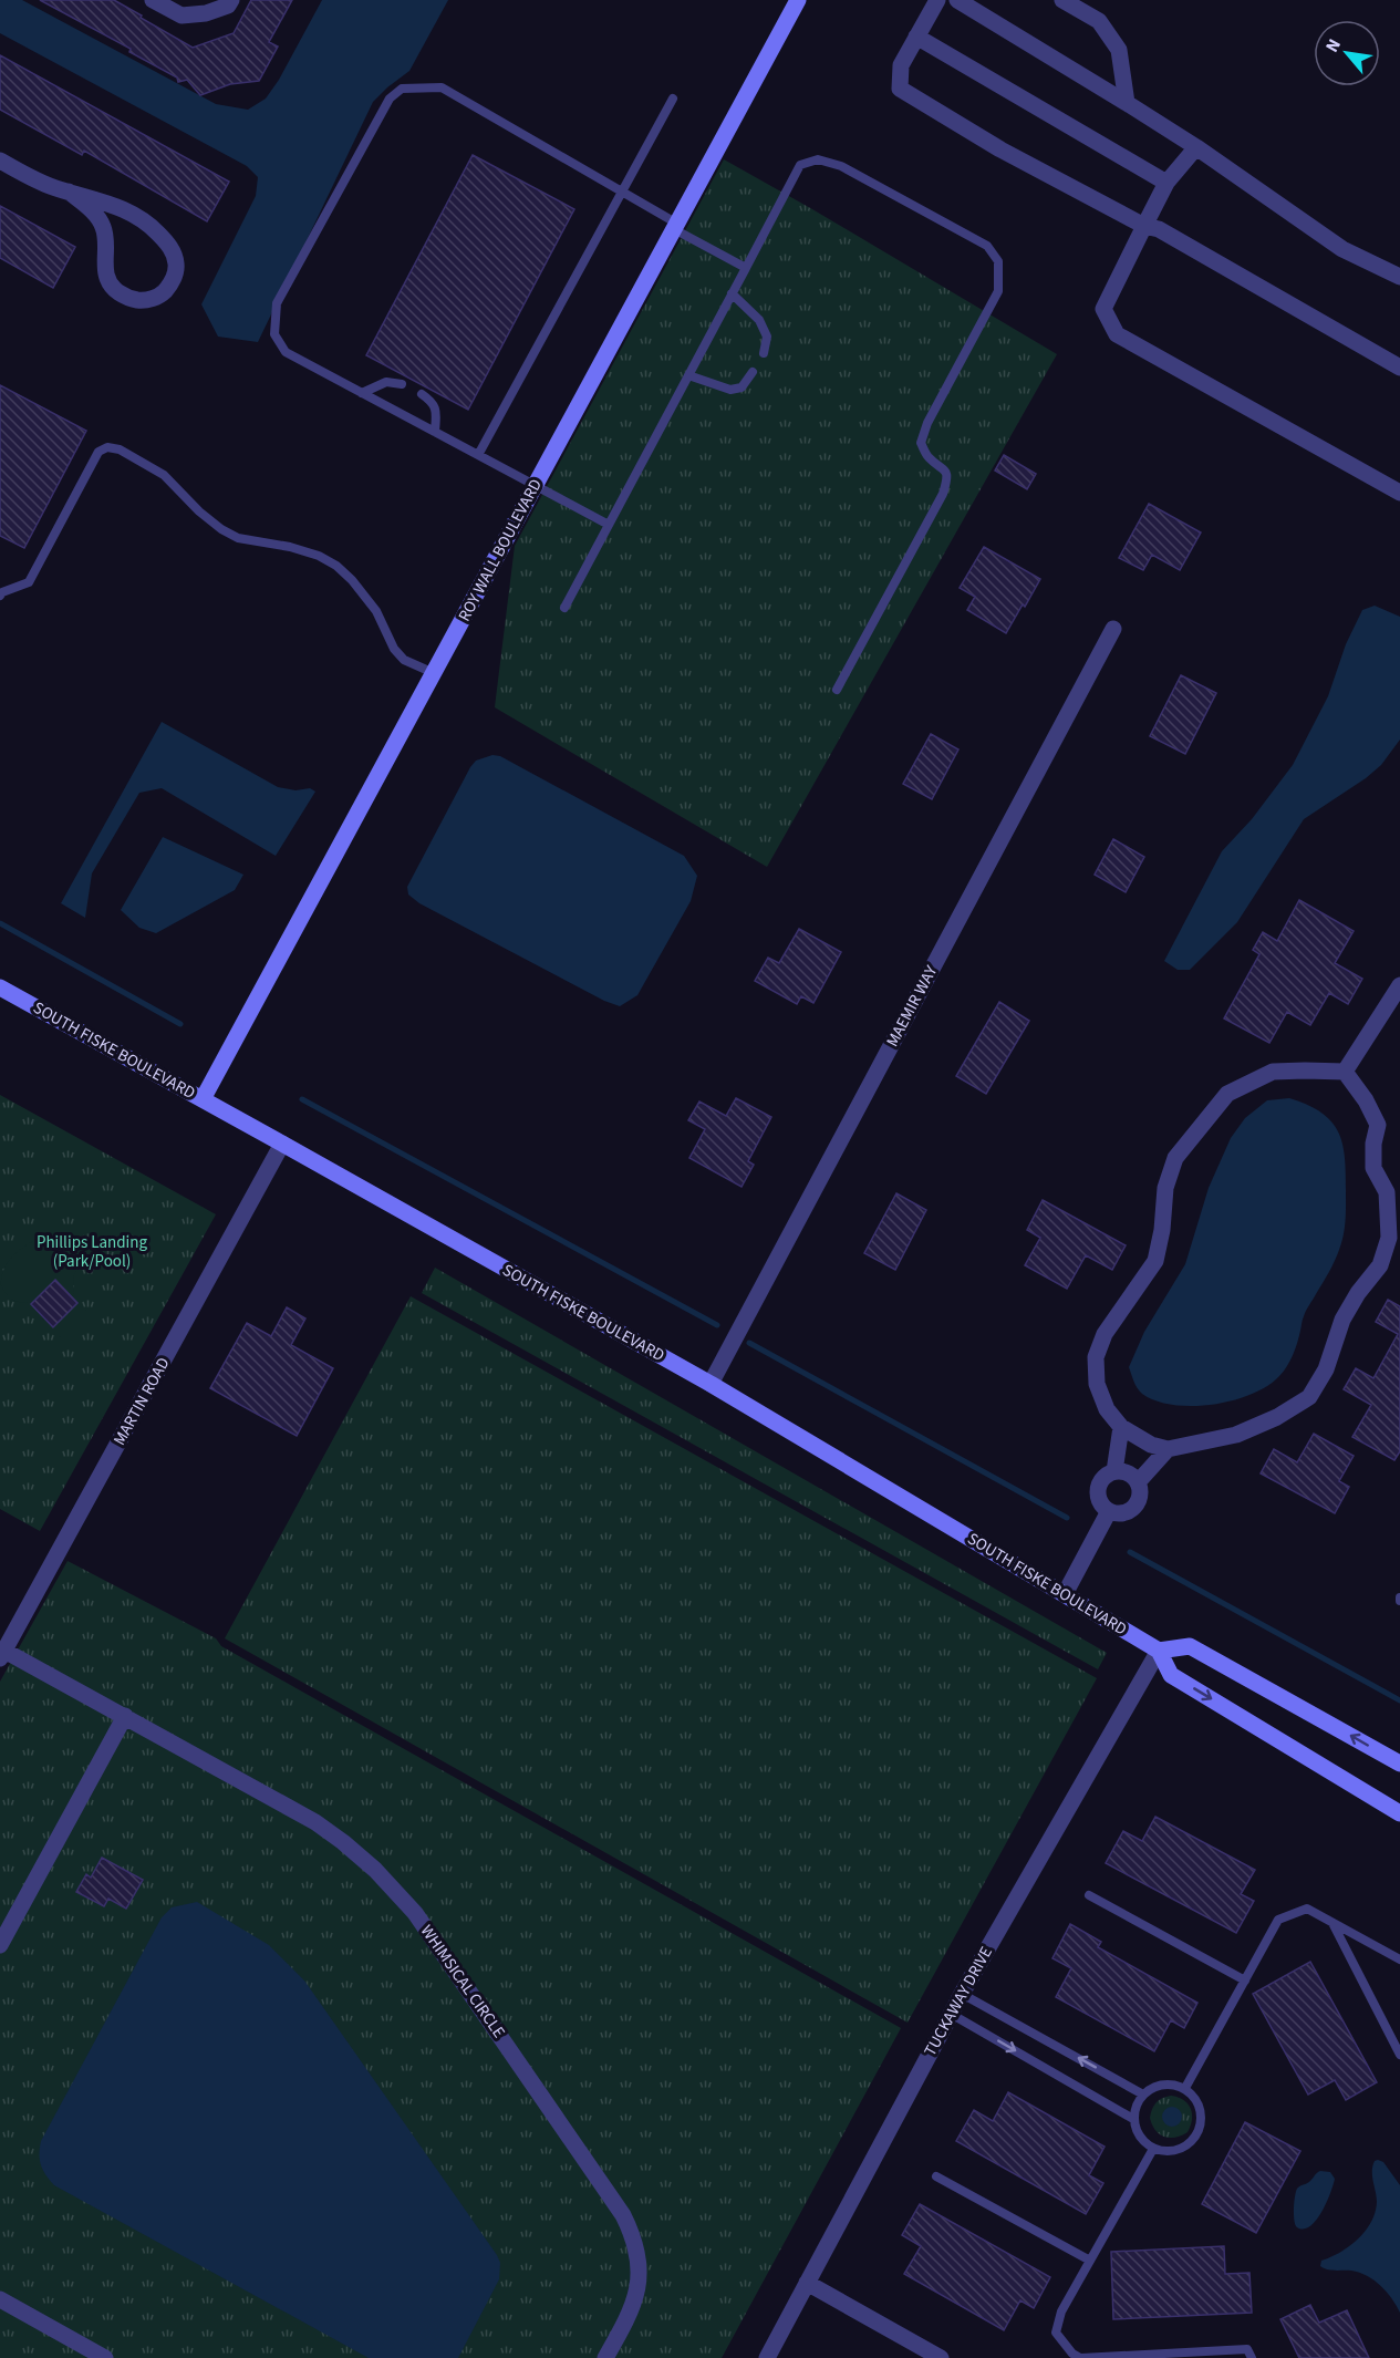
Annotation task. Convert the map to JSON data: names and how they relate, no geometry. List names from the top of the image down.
{
  "streets": {
    "main road": ["ROY WALL BOULEVARD", "SOUTH FISKE BOULEVARD"],
    "street": [
      "MAEMIR WAY",
      "MARTIN ROAD",
      "WHIMSICAL CIRCLE",
      "TUCKAWAY DRIVE"
    ]
  },
  "crossings": [
    ["ROY WALL BOULEVARD", "SOUTH FISKE BOULEVARD"],
    ["MAEMIR WAY", "SOUTH FISKE BOULEVARD"],
    ["SOUTH FISKE BOULEVARD", "MARTIN ROAD"],
    ["SOUTH FISKE BOULEVARD", "TUCKAWAY DRIVE"],
    ["MARTIN ROAD", "WHIMSICAL CIRCLE"]
  ],
  "parks": ["Phillips Landing (Park/Pool)"],
  "north": "top left"
}
